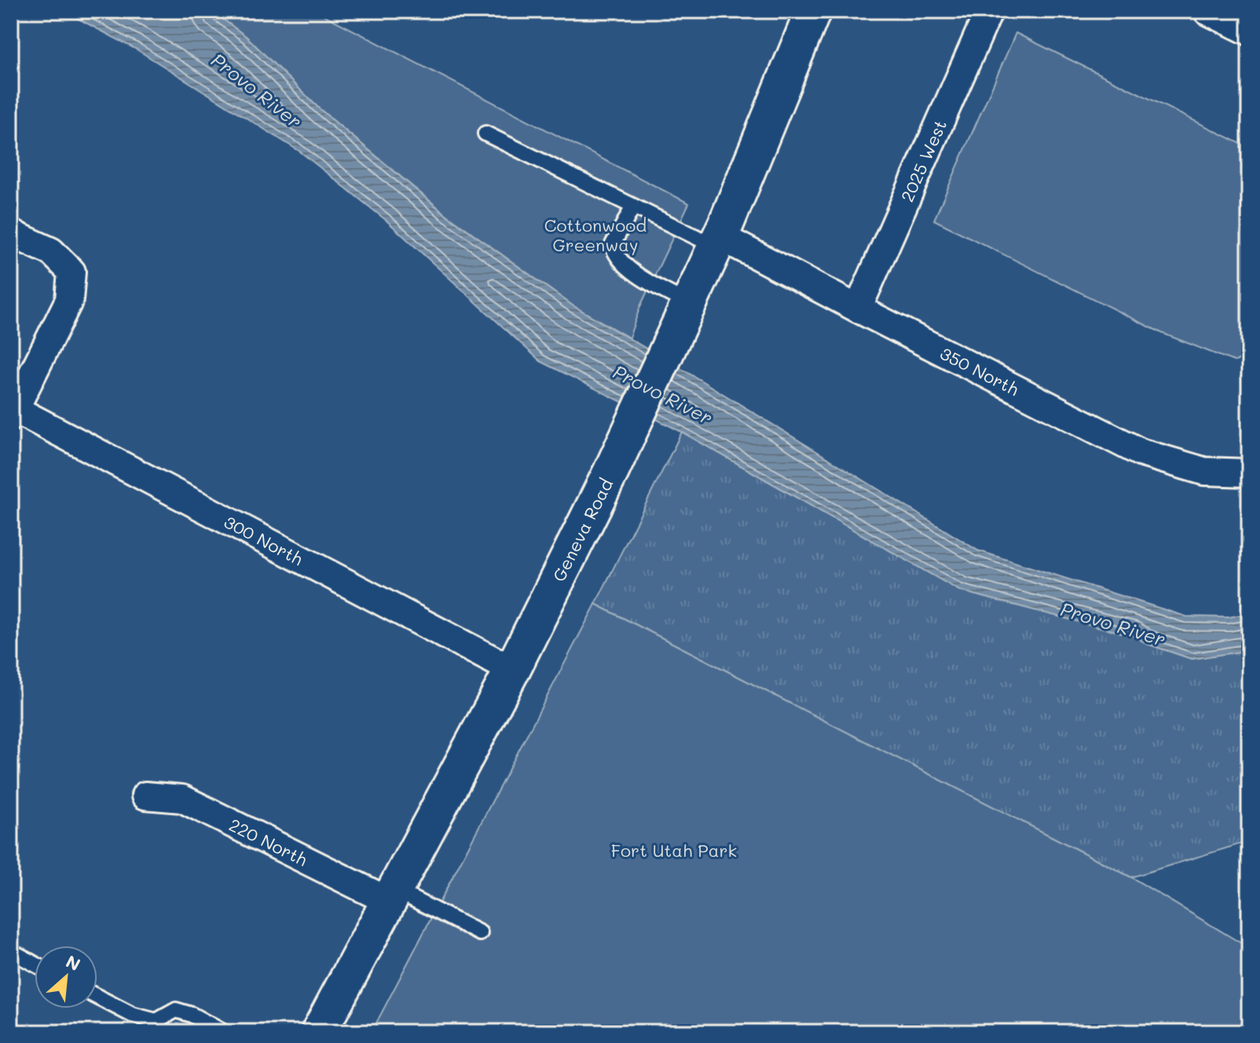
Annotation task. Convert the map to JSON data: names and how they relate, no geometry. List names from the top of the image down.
{
  "streets": {
    "main road": ["Geneva Road"],
    "street": [
      "2025 West",
      "350 North",
      "300 North",
      "220 North"
    ]
  },
  "crossings": [
    ["2025 West", "350 North"],
    ["350 North", "Geneva Road"],
    ["Geneva Road", "300 North"],
    ["Geneva Road", "220 North"]
  ],
  "water": ["Provo River"],
  "parks": ["Cottonwood Greenway", "Fort Utah Park"],
  "north": "top right"
}
